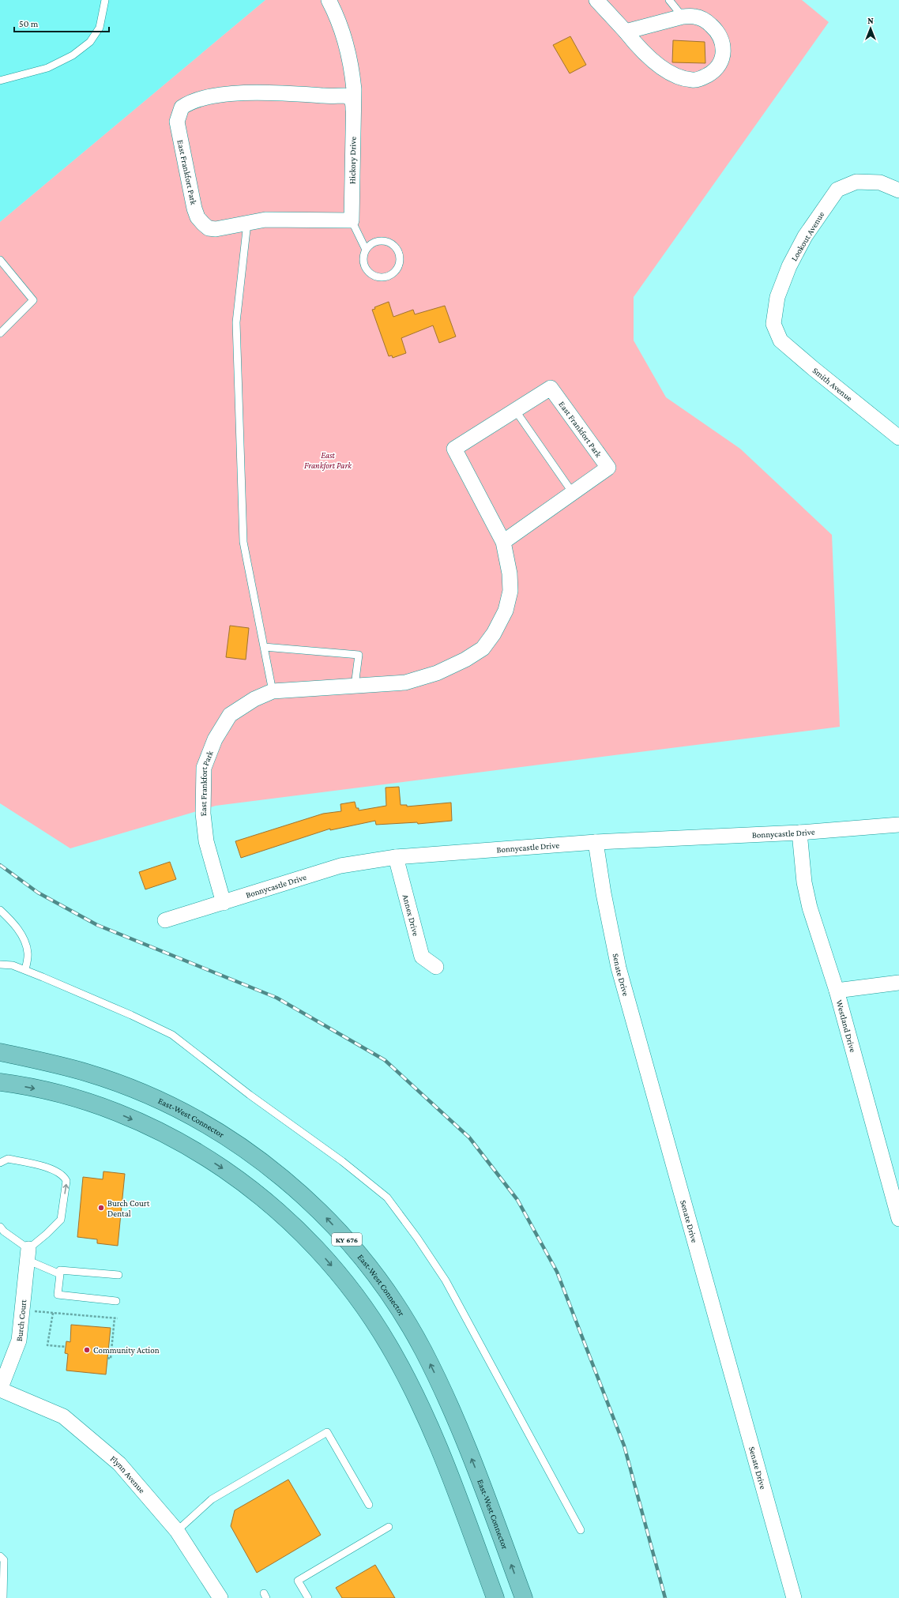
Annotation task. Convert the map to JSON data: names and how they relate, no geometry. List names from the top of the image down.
{
  "streets": {
    "main road": ["East-West Connector", "KY 676"],
    "street": [
      "Hickory Drive",
      "East Frankfort Park",
      "Lookout Avenue",
      "Smith Avenue",
      "Bonnycastle Drive",
      "Annex Drive",
      "Senate Drive",
      "Westland Drive",
      "Burch Court",
      "Flynn Avenue"
    ]
  },
  "crossings": [
    ["Hickory Drive", "East Frankfort Park"],
    ["East Frankfort Park", "Bonnycastle Drive"],
    ["Lookout Avenue", "Smith Avenue"],
    ["Bonnycastle Drive", "Annex Drive"],
    ["Bonnycastle Drive", "Senate Drive"],
    ["Bonnycastle Drive", "Westland Drive"],
    ["Burch Court", "Flynn Avenue"]
  ],
  "parks": ["East Frankfort Park"],
  "places": ["Burch Court Dental", "Community Action"],
  "scale_bar": "50 m",
  "north": "top"
}
